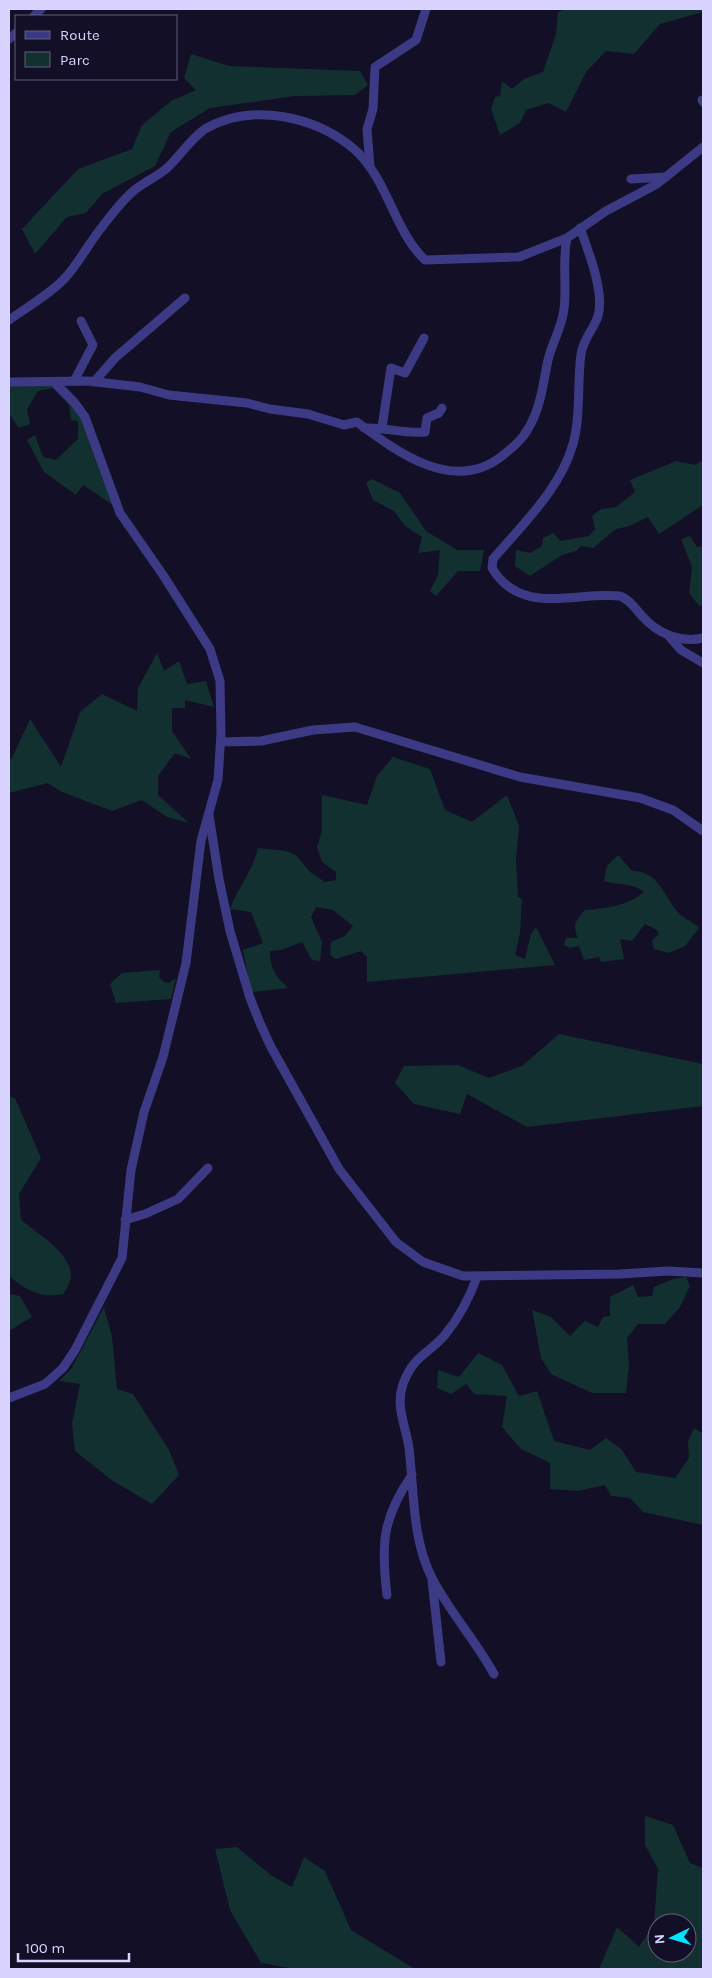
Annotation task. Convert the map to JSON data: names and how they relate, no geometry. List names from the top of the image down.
{
  "legend": ["Route", "Parc"],
  "scale_bar": "100 m",
  "north": "left"
}
